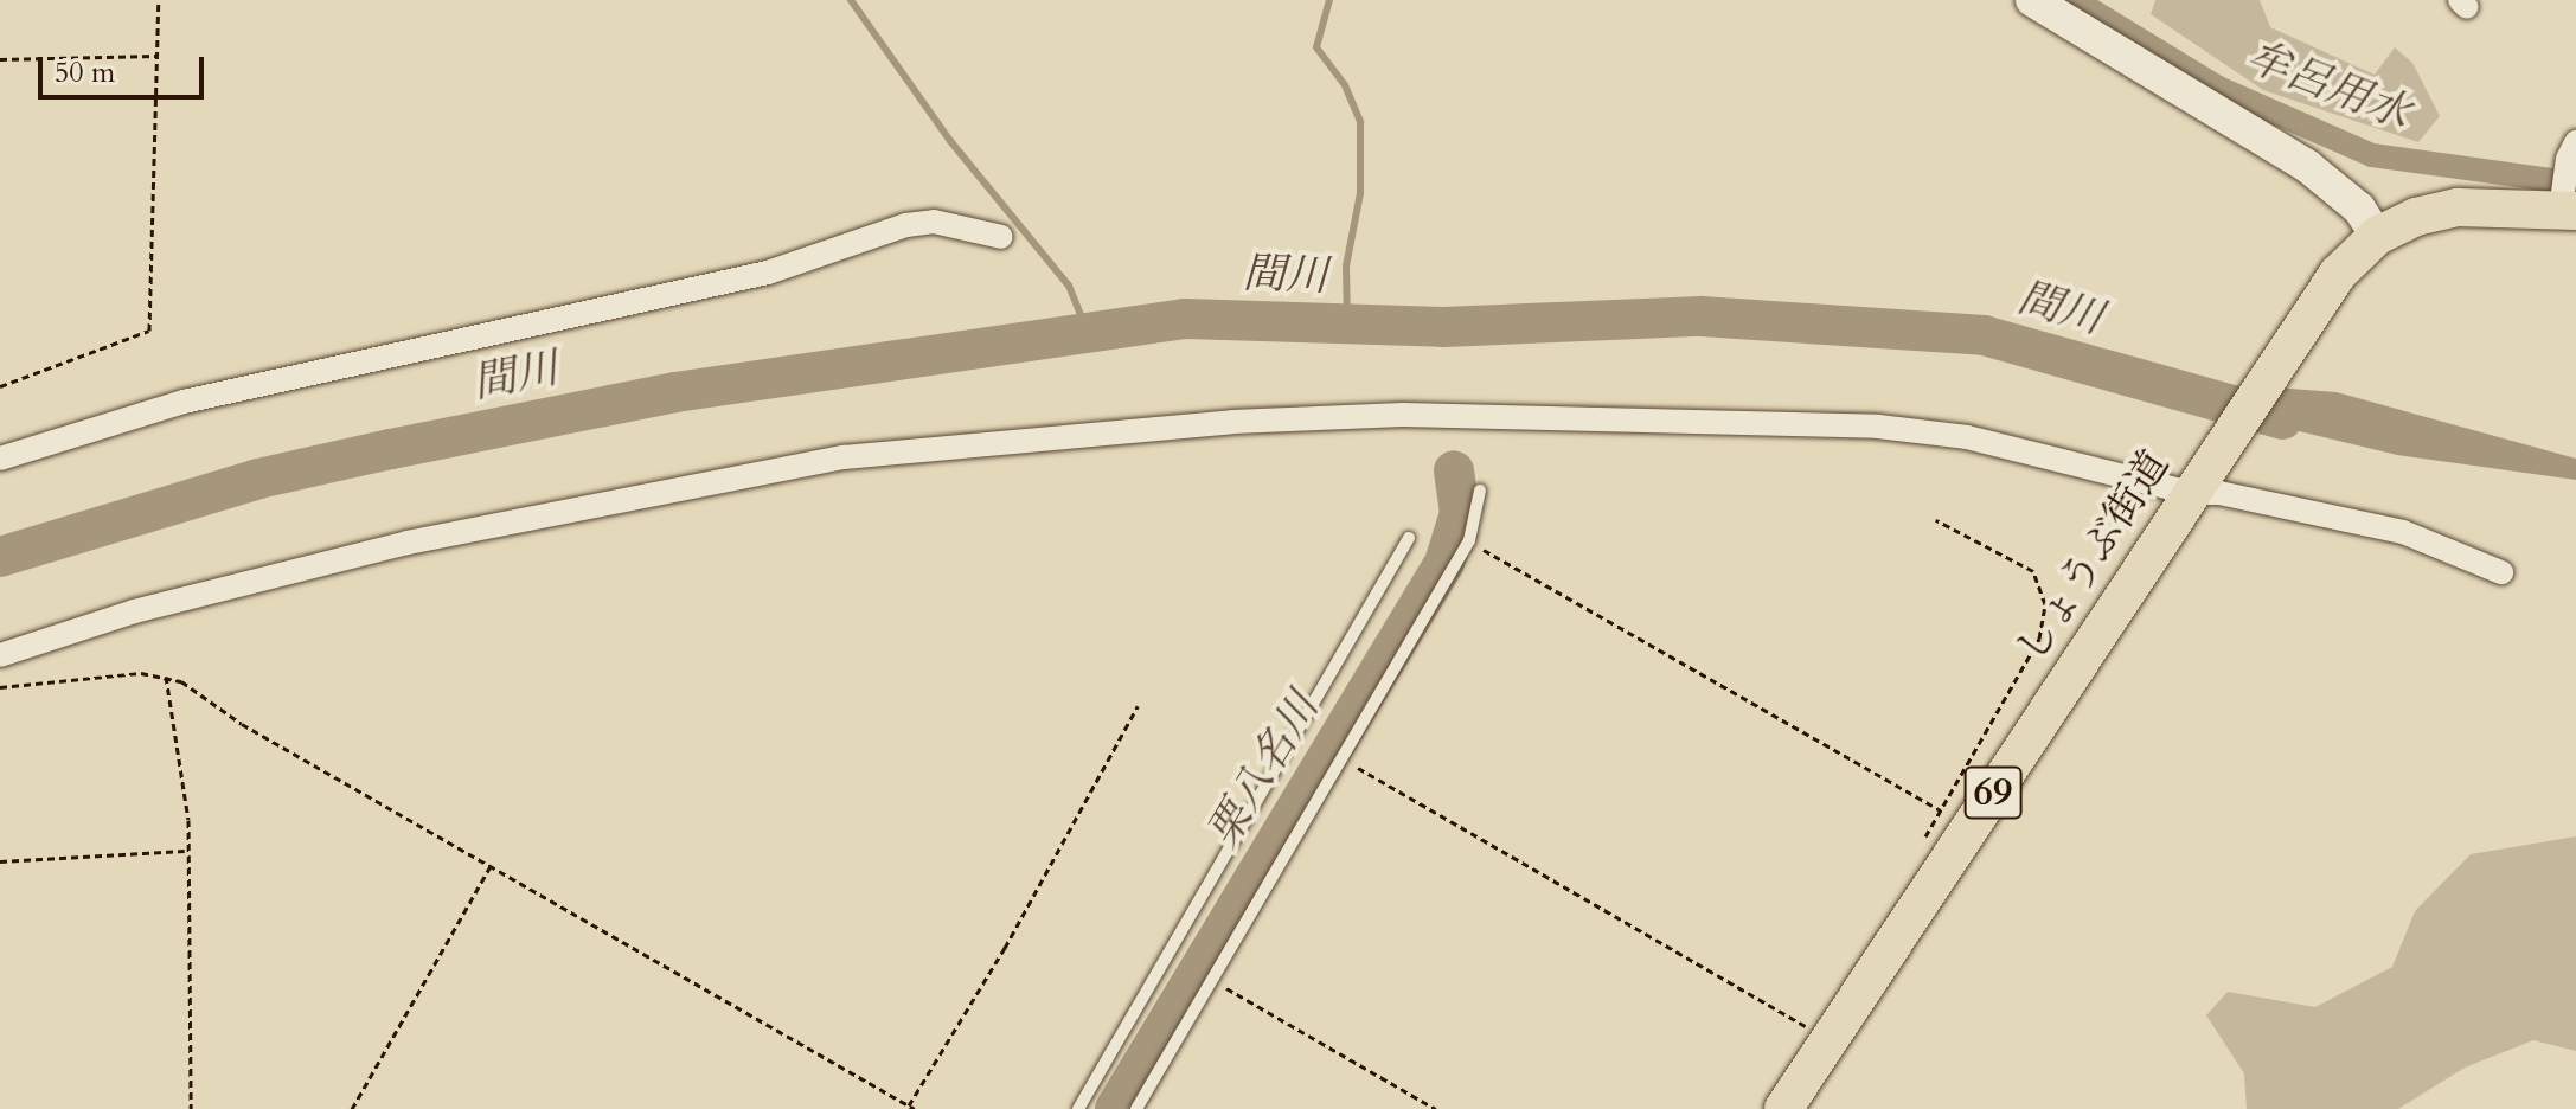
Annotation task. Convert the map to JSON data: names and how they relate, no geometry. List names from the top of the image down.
{
  "streets": {
    "main road": ["しょうぶ街道", "69"]
  },
  "water": ["牟呂用水", "間川", "栗八名川"],
  "scale_bar": "50 m"
}
